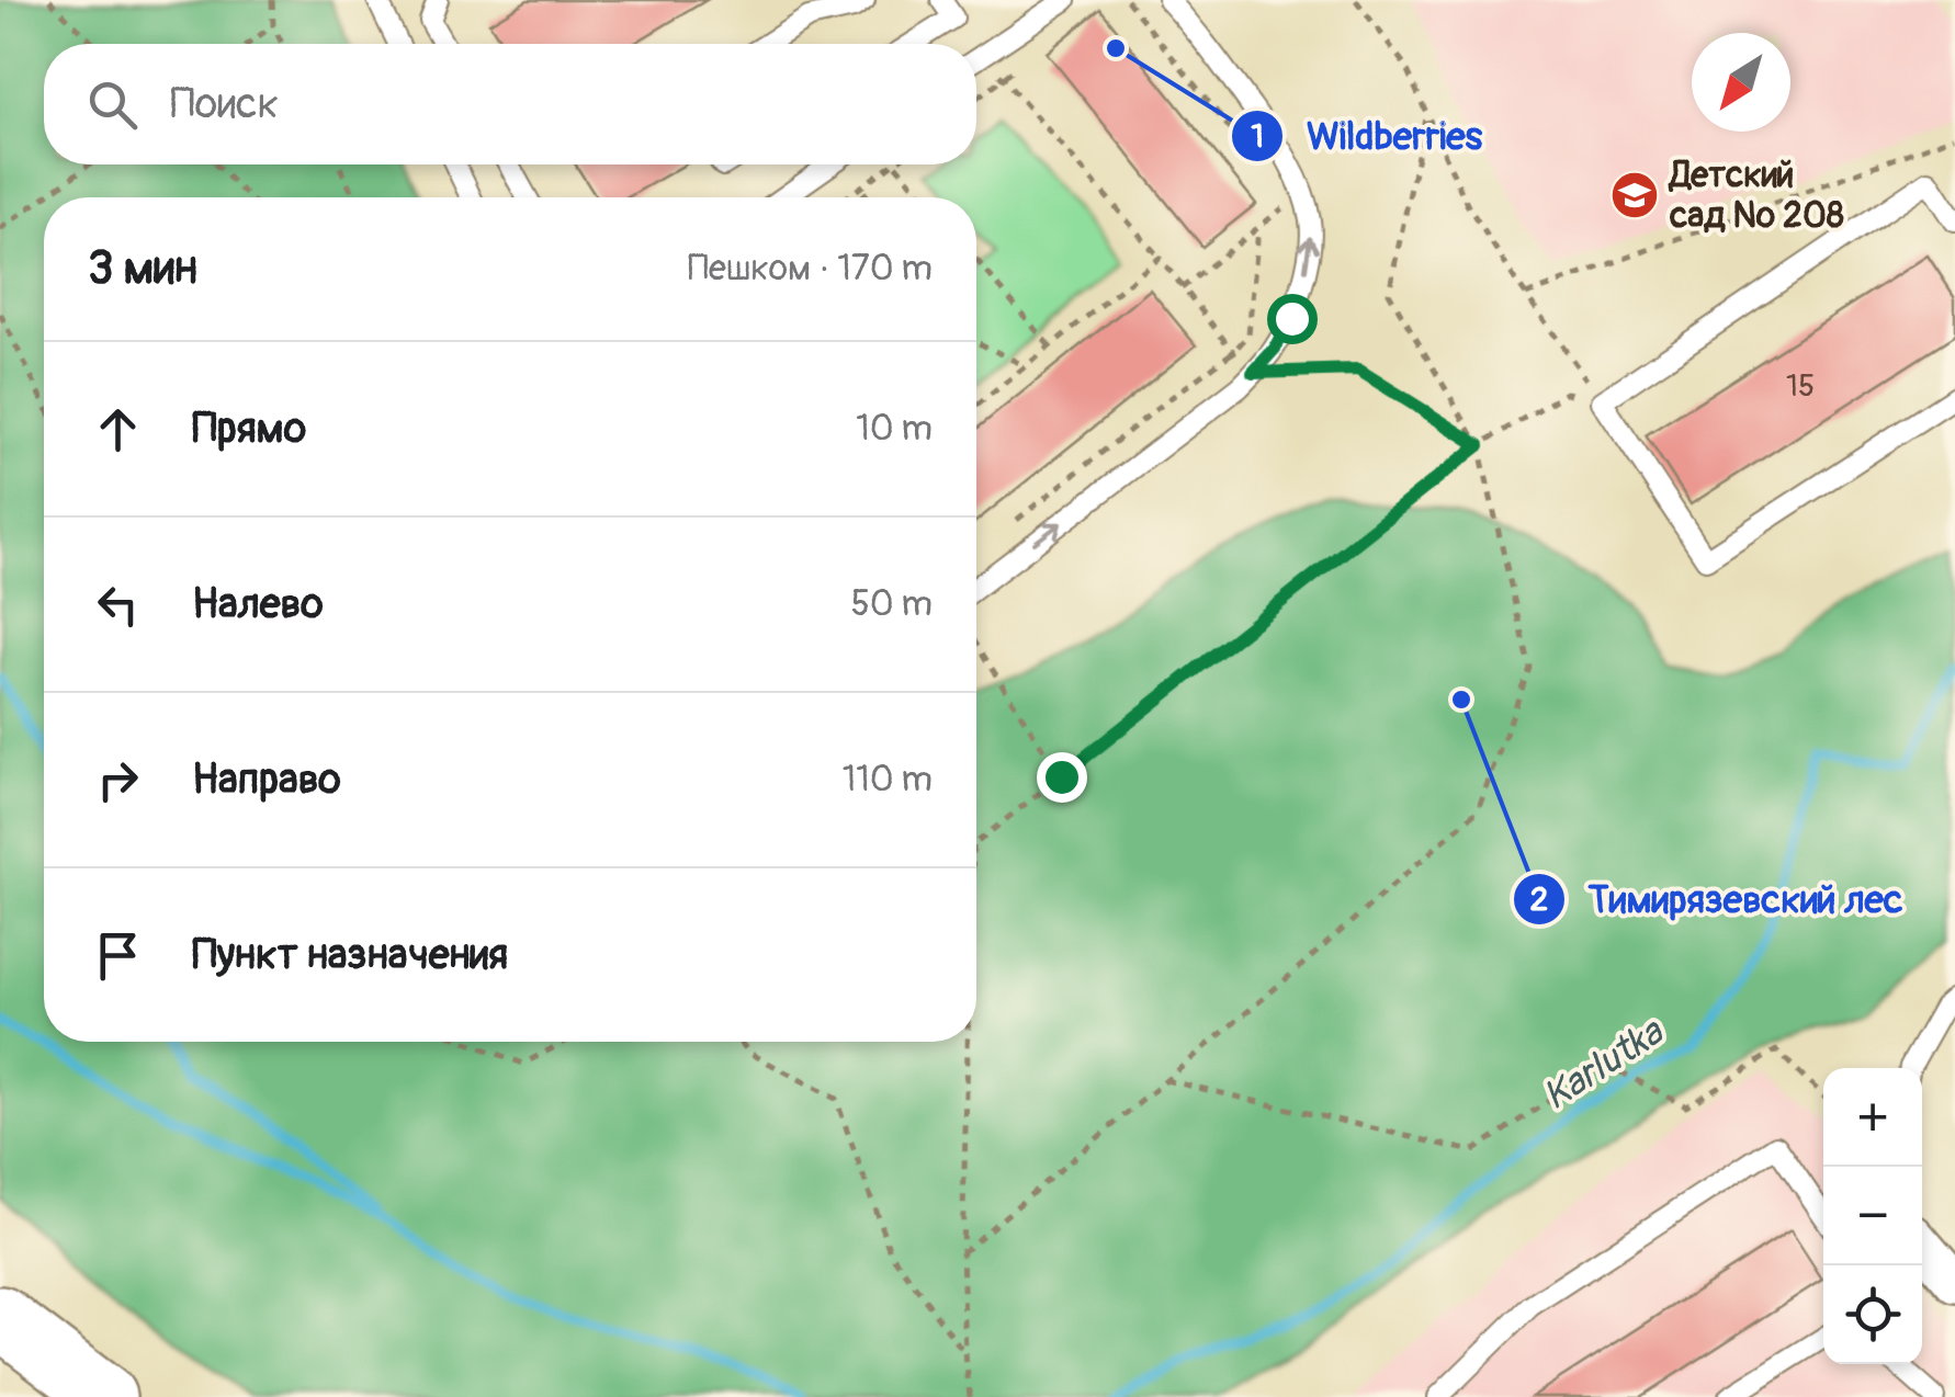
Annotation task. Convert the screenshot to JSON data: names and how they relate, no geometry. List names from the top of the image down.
{
  "water": ["Karlutka"],
  "places": {
    "other": ["Wildberries", "Тимирязевский лес"],
    "school or university": ["Детский сад № 208"]
  },
  "house_numbers": ["15"],
  "north": "bottom left",
  "page": {
    "search": "Поиск",
    "heading": ["3 мин", "Пешком · 170 m"],
    "list": [
      ["Прямо", "10 m"],
      ["Налево", "50 m"],
      ["Направо", "110 m"],
      "Пункт назначения"
    ],
    "map_buttons": ["+", "−"]
  }
}
